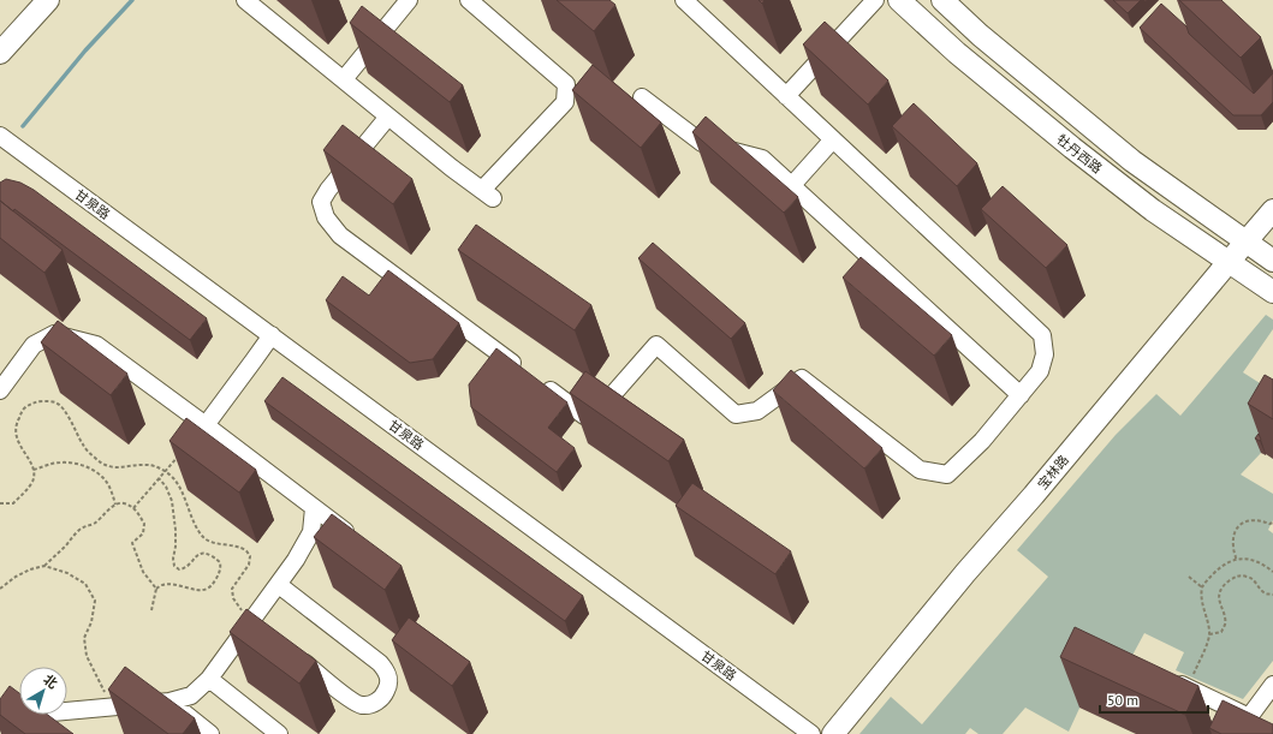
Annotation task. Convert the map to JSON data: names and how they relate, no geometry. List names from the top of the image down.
{
  "streets": {
    "street": ["牡丹西路", "甘泉路", "宝林路"]
  },
  "crossings": [
    ["牡丹西路", "宝林路"]
  ],
  "scale_bar": "50 m",
  "north": "top right"
}
